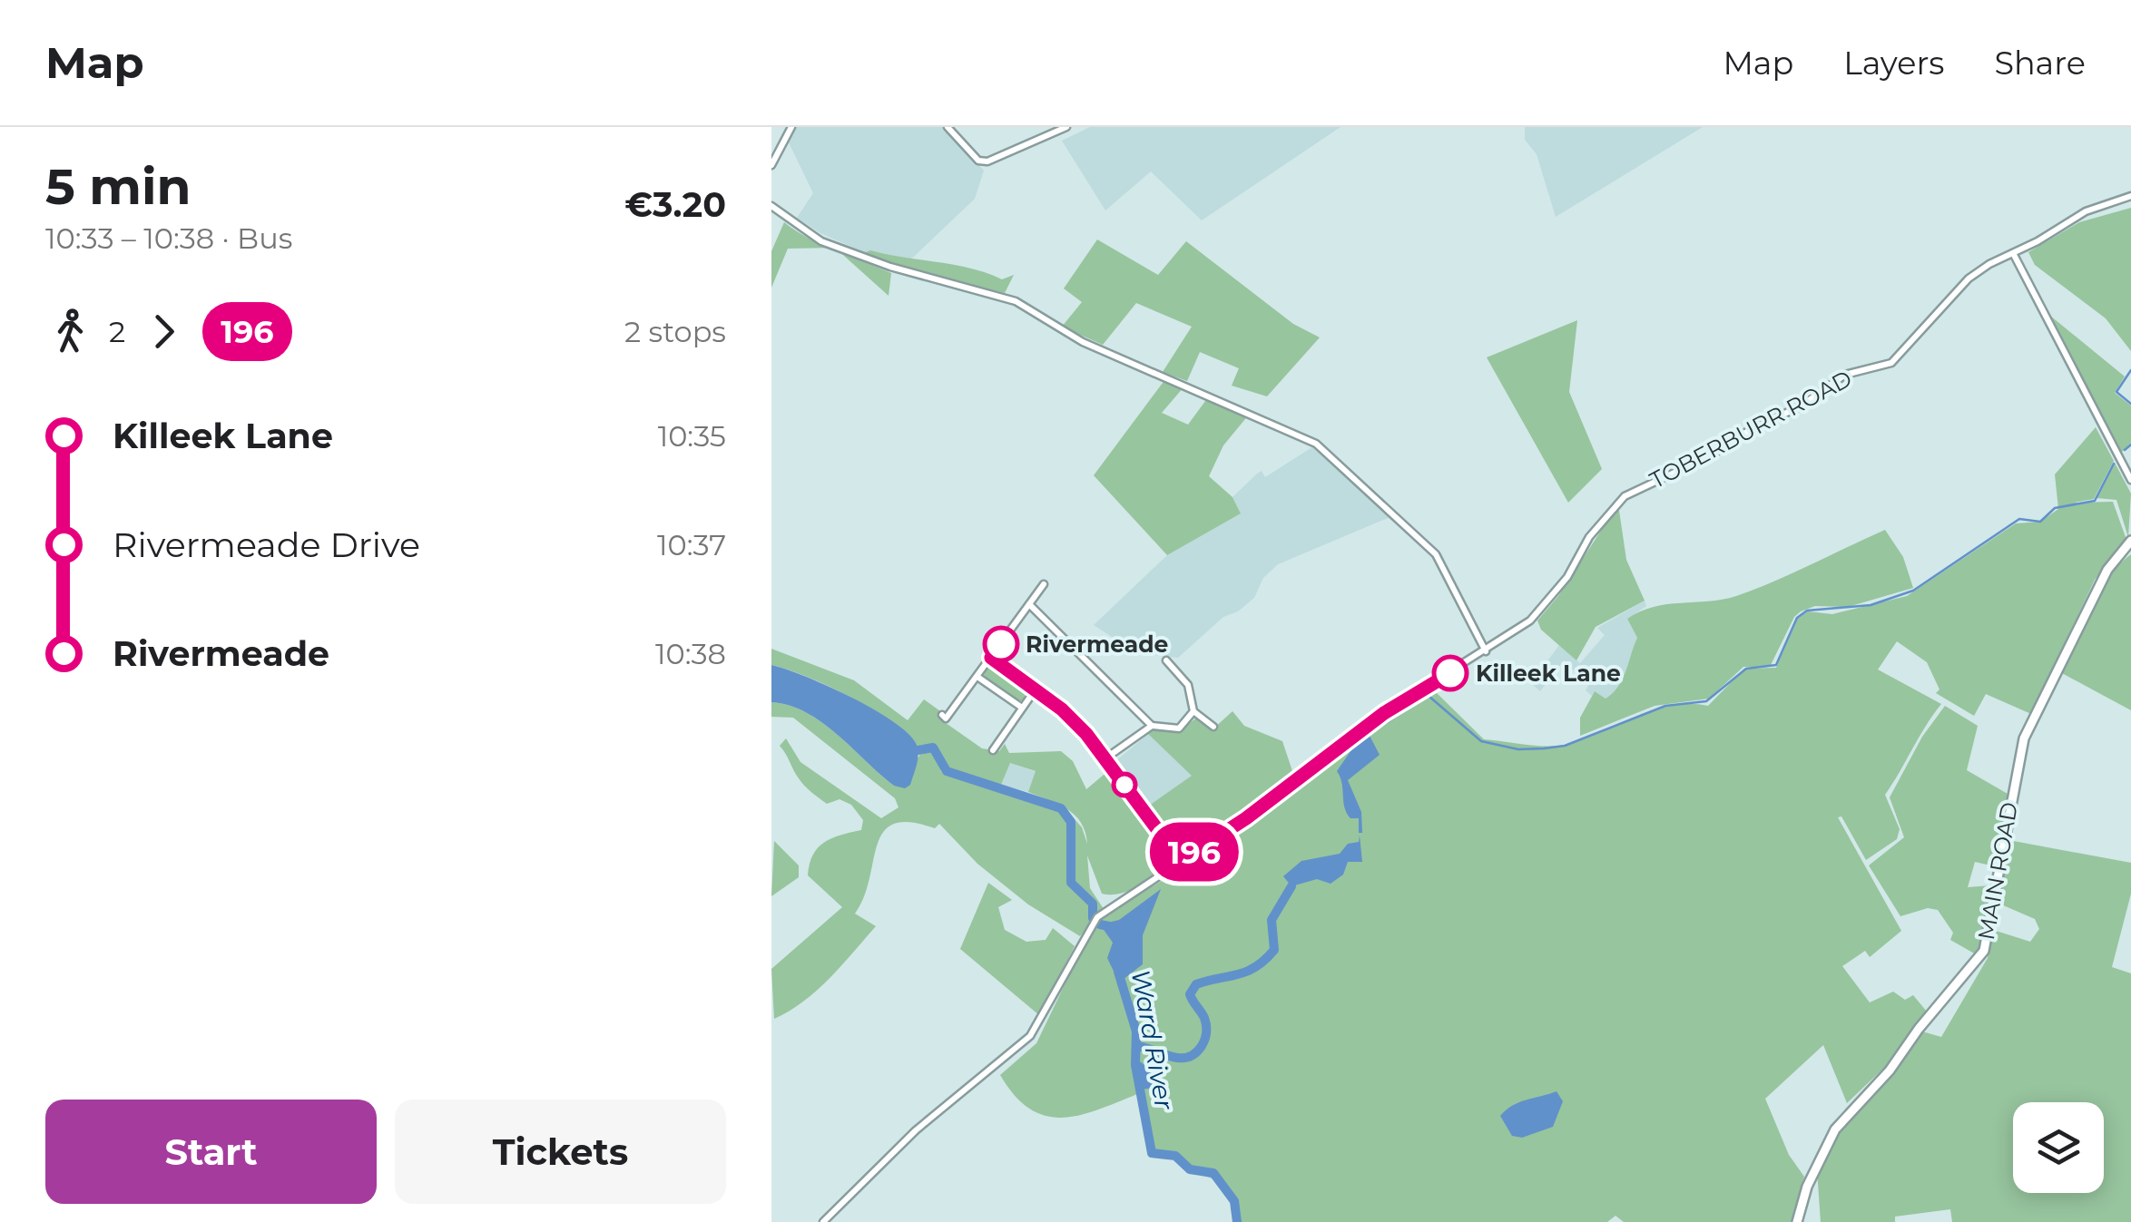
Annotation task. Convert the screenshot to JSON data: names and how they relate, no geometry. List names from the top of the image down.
{
  "streets": {
    "main road": ["MAIN ROAD"],
    "street": ["TOBERBURR ROAD"]
  },
  "water": ["Ward River"],
  "places": ["Rivermeade", "Killeek Lane"],
  "lines": ["bus line 196"],
  "page": {
    "header": "Map",
    "nav": ["Map", "Layers", "Share"],
    "heading": ["5 min", "10:33 – 10:38 · Bus", "€3.20"],
    "on_map": "196",
    "legs": ["2", "196", "2 stops"],
    "list": [
      {
        "name": "Killeek Lane",
        "value": "10:35"
      },
      {
        "name": "Rivermeade Drive",
        "value": "10:37"
      },
      {
        "name": "Rivermeade",
        "value": "10:38"
      }
    ],
    "buttons": ["Start", "Tickets"]
  }
}
